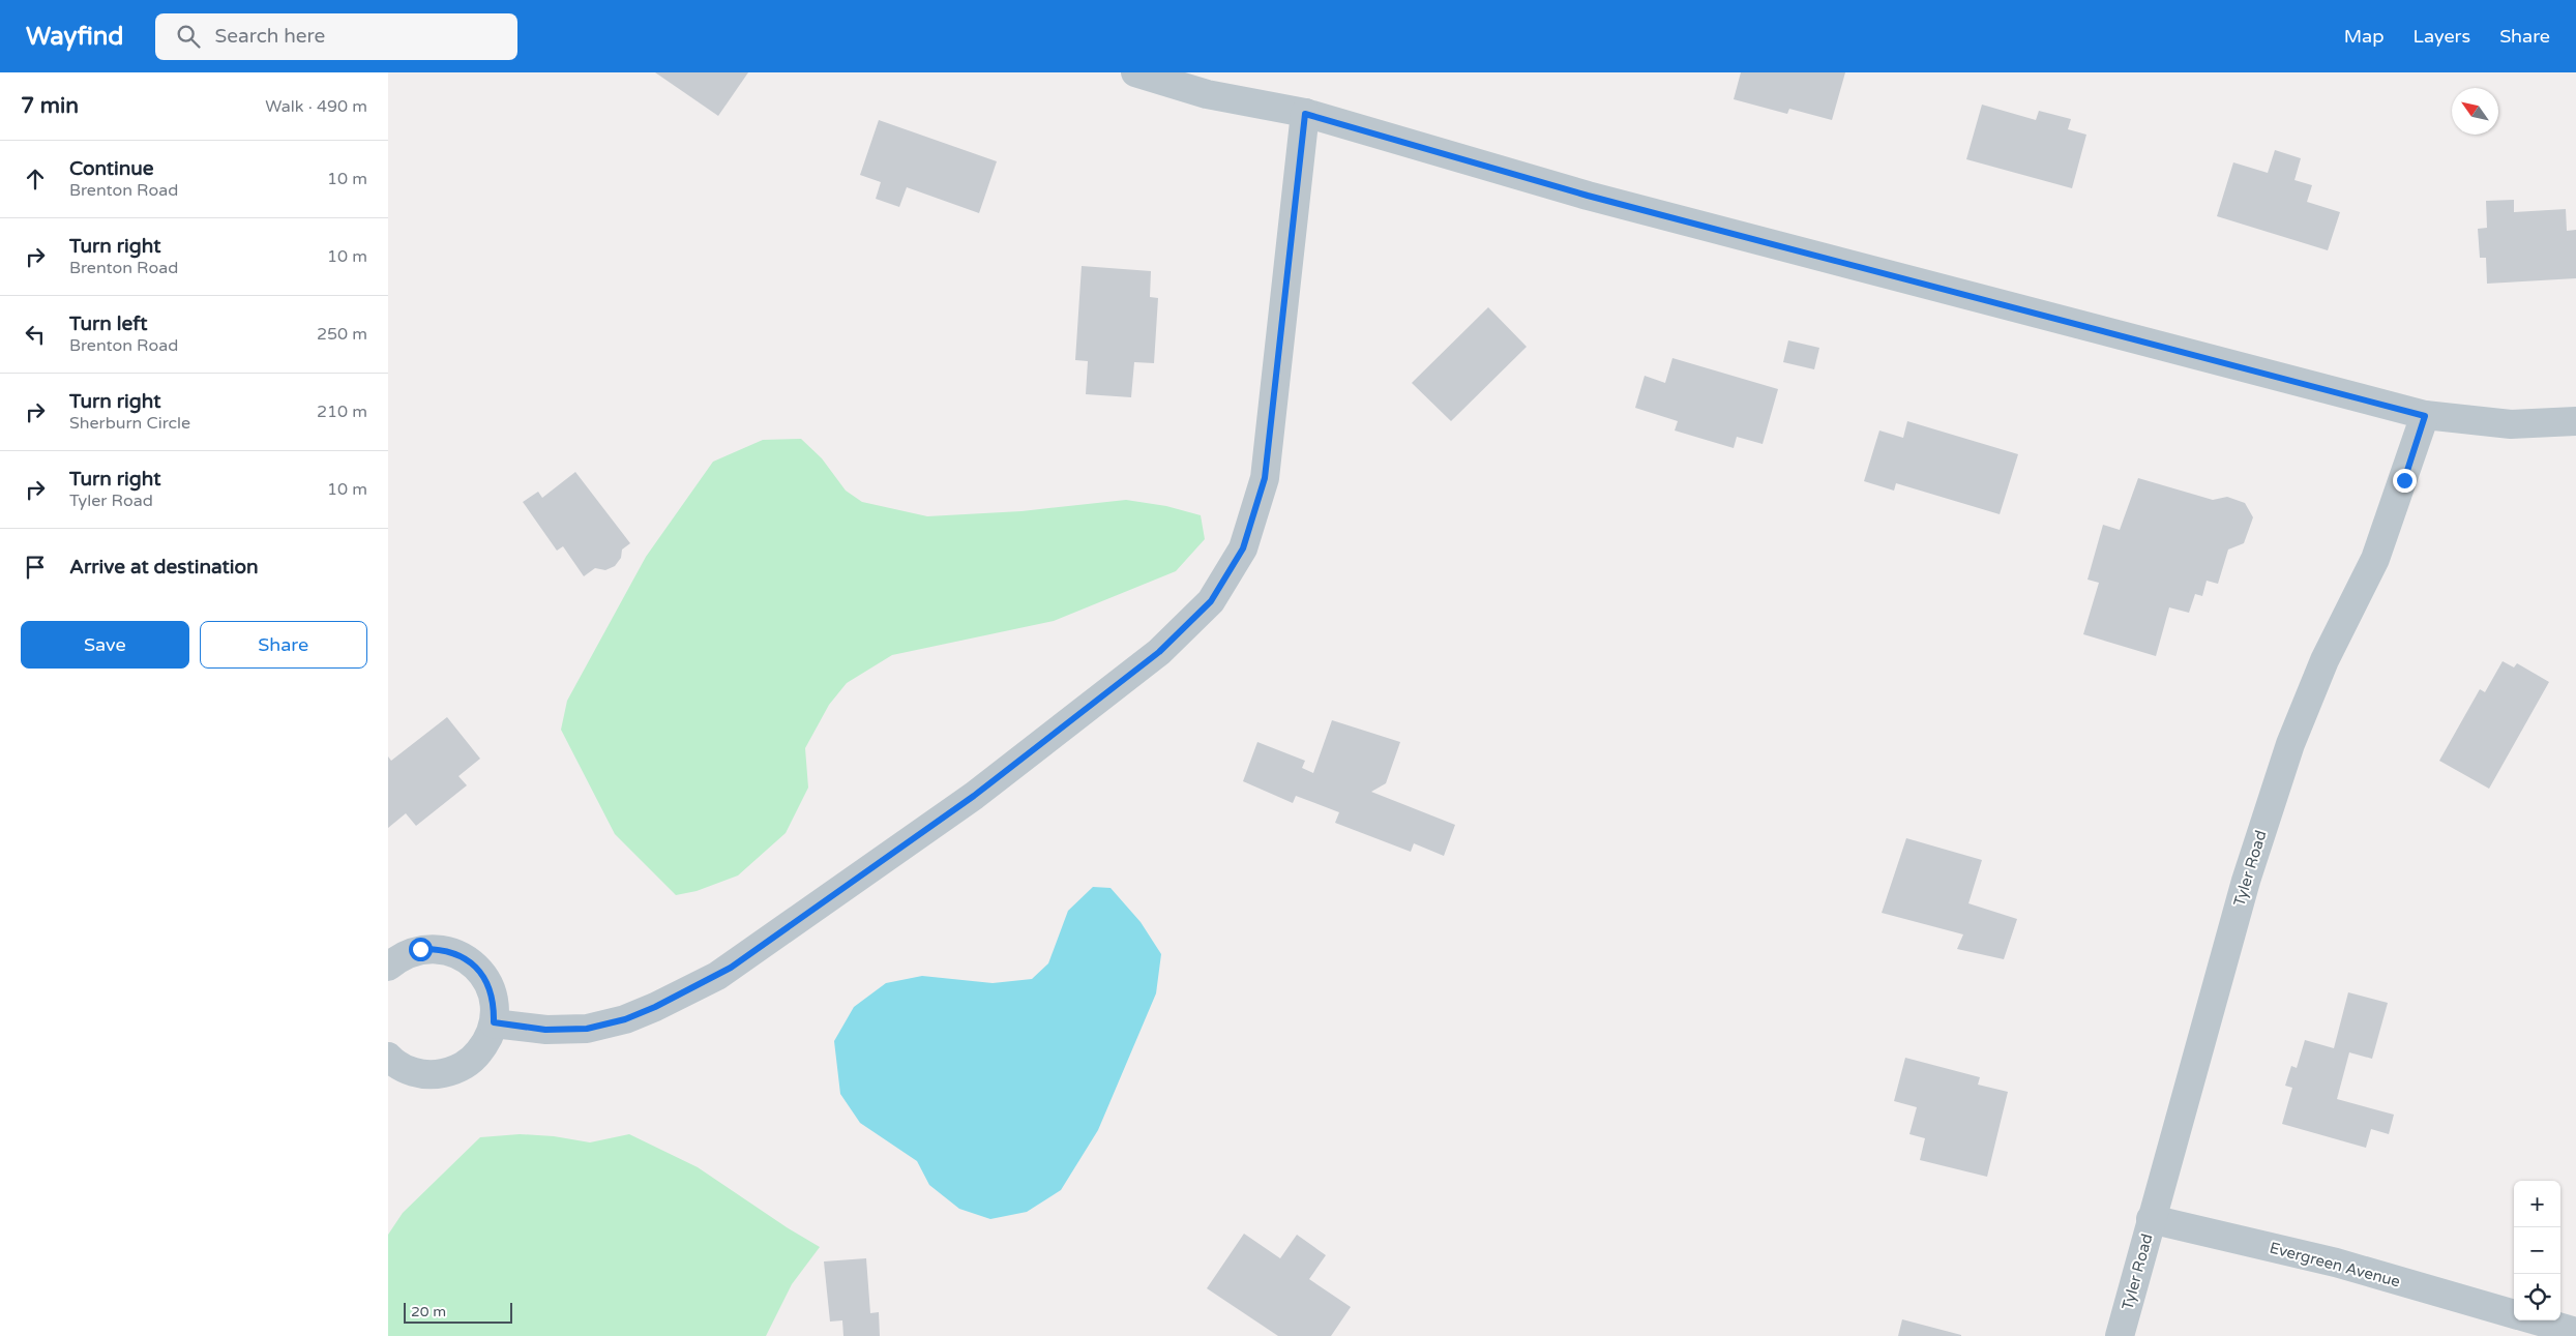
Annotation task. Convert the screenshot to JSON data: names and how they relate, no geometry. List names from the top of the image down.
{
  "streets": {
    "street": ["Tyler Road", "Evergreen Avenue"]
  },
  "crossings": [
    ["Tyler Road", "Evergreen Avenue"]
  ],
  "scale_bar": "20 m",
  "north": "top left",
  "page": {
    "header": "Wayfind",
    "search": "Search here",
    "nav": ["Map", "Layers", "Share"],
    "heading": ["7 min", "Walk · 490 m"],
    "list": [
      ["Continue", "Brenton Road", "10 m"],
      ["Turn right", "Brenton Road", "10 m"],
      ["Turn left", "Brenton Road", "250 m"],
      ["Turn right", "Sherburn Circle", "210 m"],
      ["Turn right", "Tyler Road", "10 m"],
      "Arrive at destination"
    ],
    "buttons": ["Save", "Share"],
    "map_buttons": ["+", "−"],
    "scale": "20 m"
  }
}
